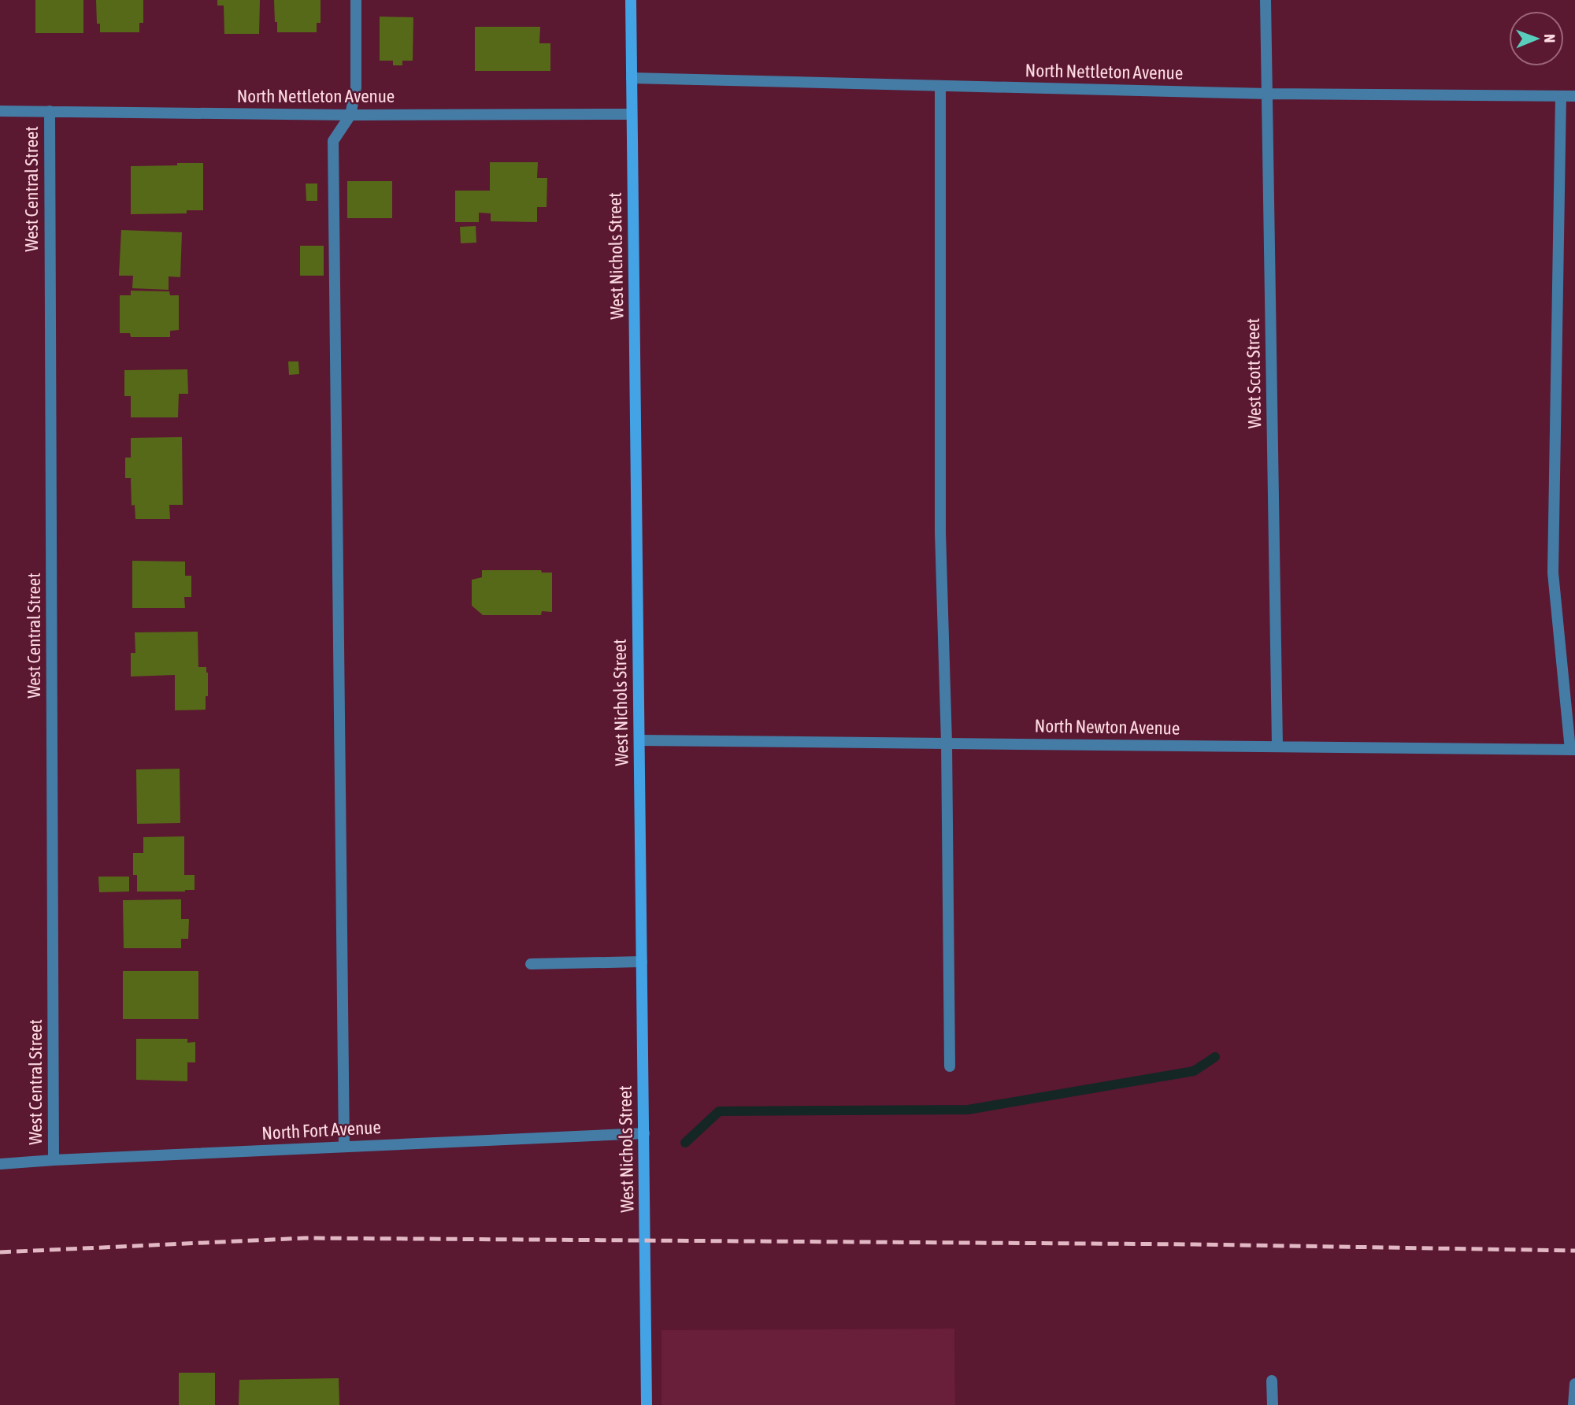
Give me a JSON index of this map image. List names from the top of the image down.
{
  "streets": {
    "street": [
      "North Nettleton Avenue",
      "West Central Street",
      "West Nichols Street",
      "West Scott Street",
      "North Newton Avenue",
      "North Fort Avenue"
    ]
  },
  "crossings": [
    ["North Nettleton Avenue", "West Central Street"],
    ["North Nettleton Avenue", "West Nichols Street"],
    ["North Nettleton Avenue", "West Scott Street"],
    ["West Central Street", "North Fort Avenue"],
    ["West Nichols Street", "North Newton Avenue"],
    ["West Nichols Street", "North Fort Avenue"],
    ["West Scott Street", "North Newton Avenue"]
  ],
  "north": "right"
}
